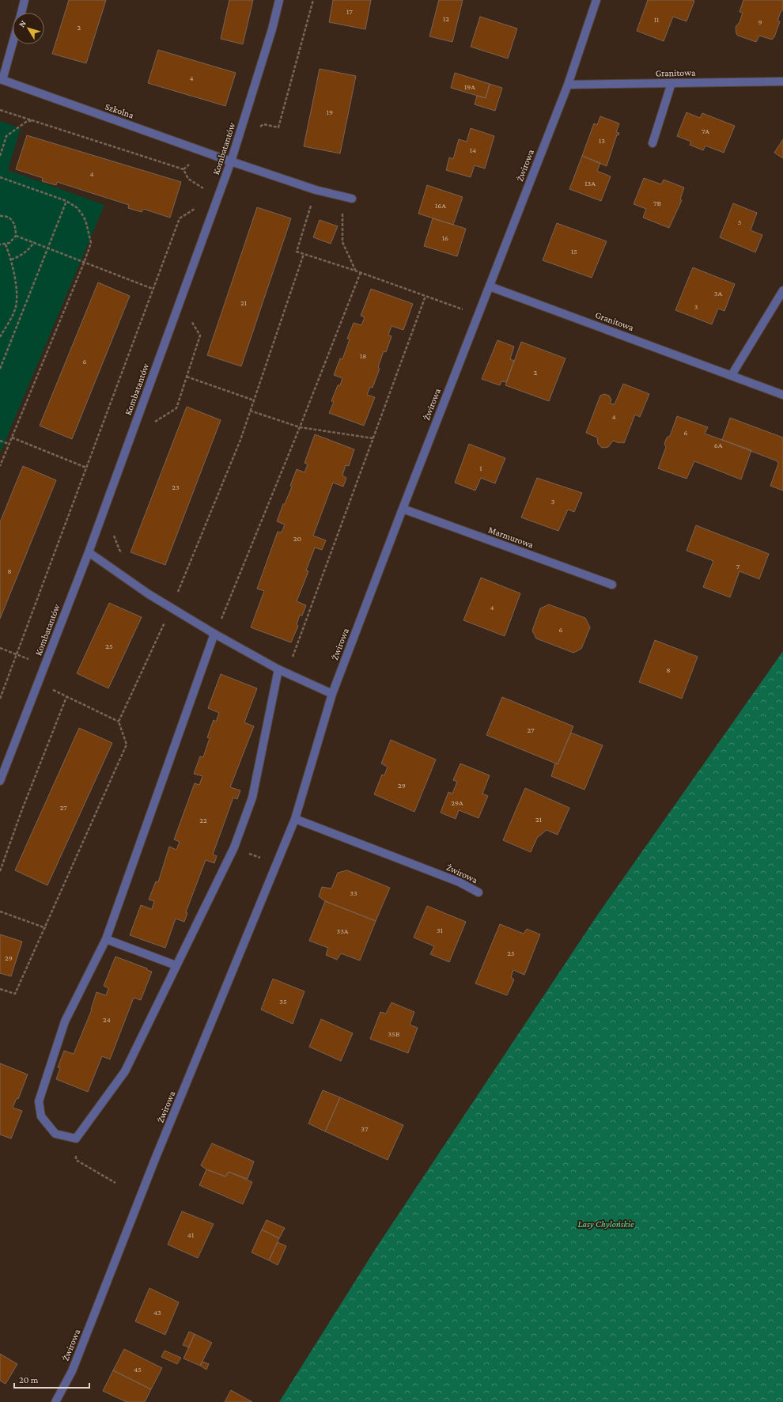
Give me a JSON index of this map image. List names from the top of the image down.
{
  "streets": {
    "street": [
      "Granitowa",
      "Szkolna",
      "Kombatantów",
      "Żwirowa",
      "Marmurowa"
    ]
  },
  "crossings": [
    ["Granitowa", "Żwirowa"],
    ["Szkolna", "Kombatantów"],
    ["Żwirowa", "Marmurowa"]
  ],
  "parks": ["Lasy Chylońskie"],
  "house_numbers": [
    "17",
    "12",
    "11",
    "9",
    "2",
    "4",
    "19A",
    "19",
    "7A",
    "13",
    "14",
    "4",
    "13A",
    "7B",
    "16A",
    "5",
    "16",
    "15",
    "3A",
    "21",
    "3",
    "18",
    "6",
    "2",
    "4",
    "6",
    "6A",
    "1",
    "23",
    "3",
    "20",
    "7",
    "8",
    "4",
    "6",
    "25",
    "8",
    "27",
    "29",
    "29A",
    "27",
    "21",
    "22",
    "33",
    "31",
    "33A",
    "25",
    "29",
    "35",
    "24",
    "35B",
    "37",
    "41",
    "43",
    "45"
  ],
  "scale_bar": "20 m",
  "north": "top left"
}
